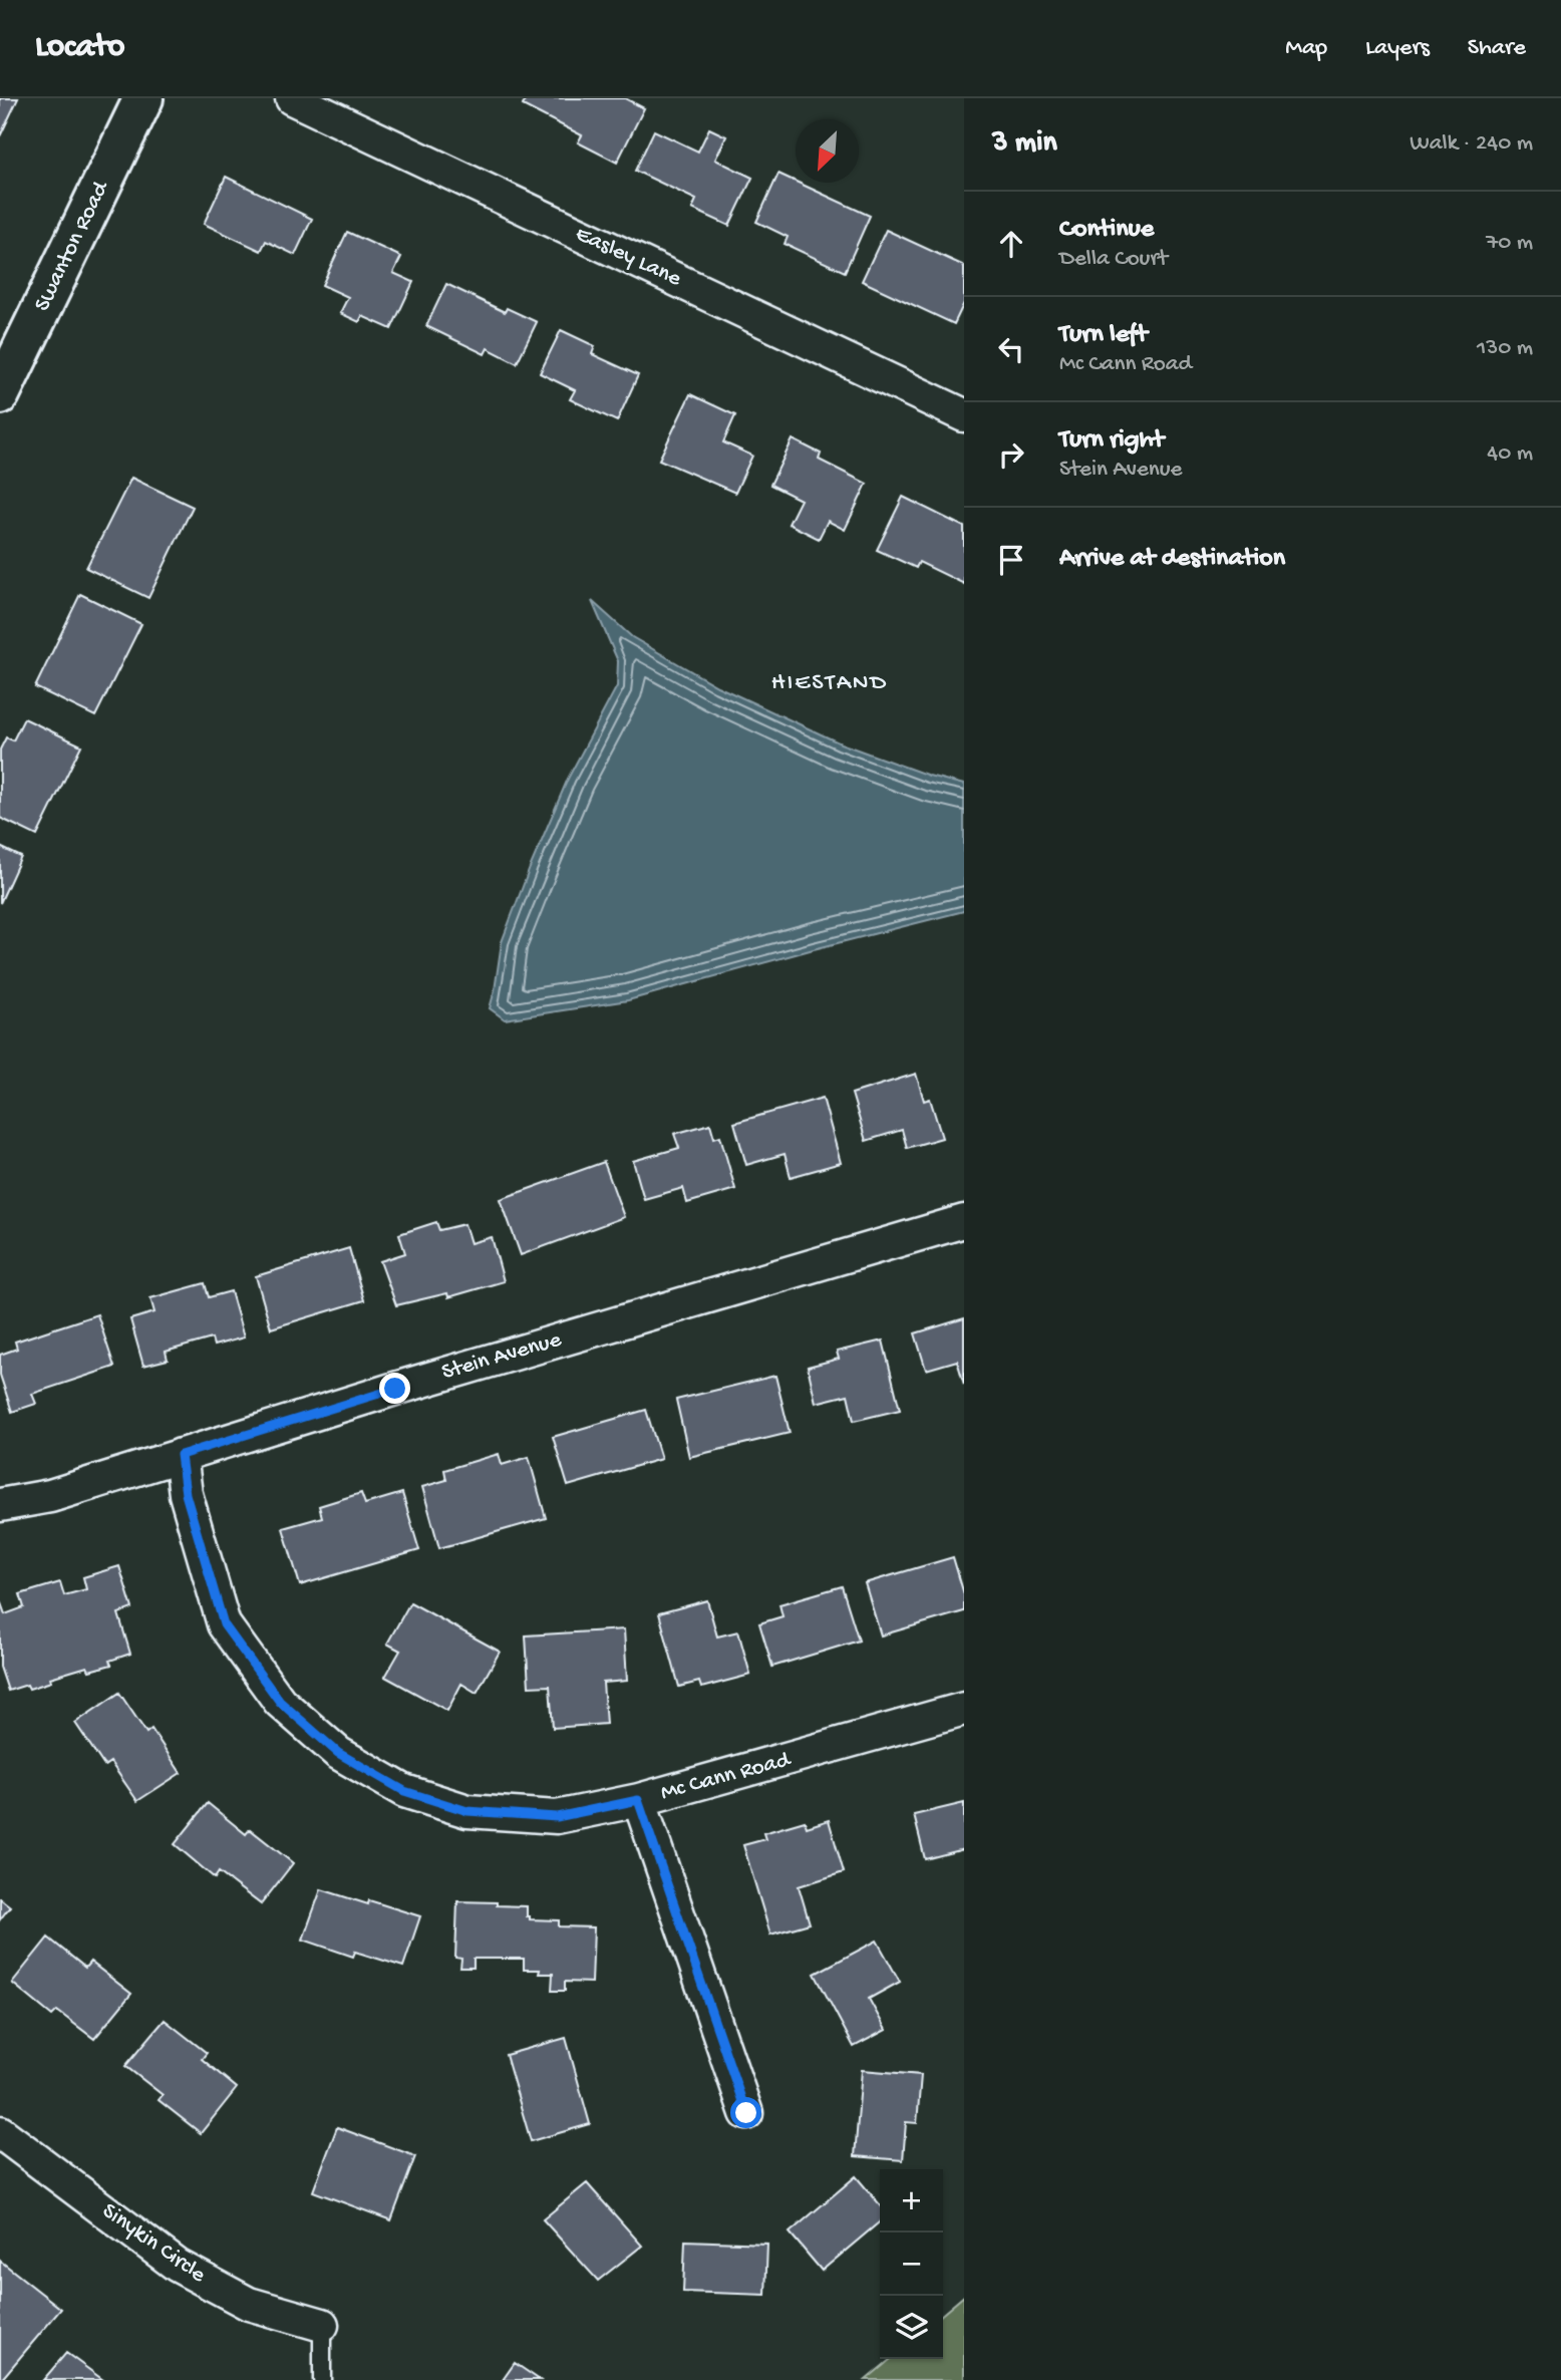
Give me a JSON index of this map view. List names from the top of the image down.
{
  "streets": {
    "street": [
      "Swanton Road",
      "Easley Lane",
      "Stein Avenue",
      "Mc Cann Road",
      "Sinykin Circle"
    ]
  },
  "crossings": [
    ["Stein Avenue", "Mc Cann Road"]
  ],
  "districts": ["HIESTAND"],
  "north": "bottom left",
  "page": {
    "header": "Locato",
    "nav": ["Map", "Layers", "Share"],
    "heading": ["3 min", "Walk · 240 m"],
    "list": [
      ["Continue", "Della Court", "70 m"],
      ["Turn left", "Mc Cann Road", "130 m"],
      ["Turn right", "Stein Avenue", "40 m"],
      "Arrive at destination"
    ],
    "map_buttons": ["+", "−"]
  }
}
